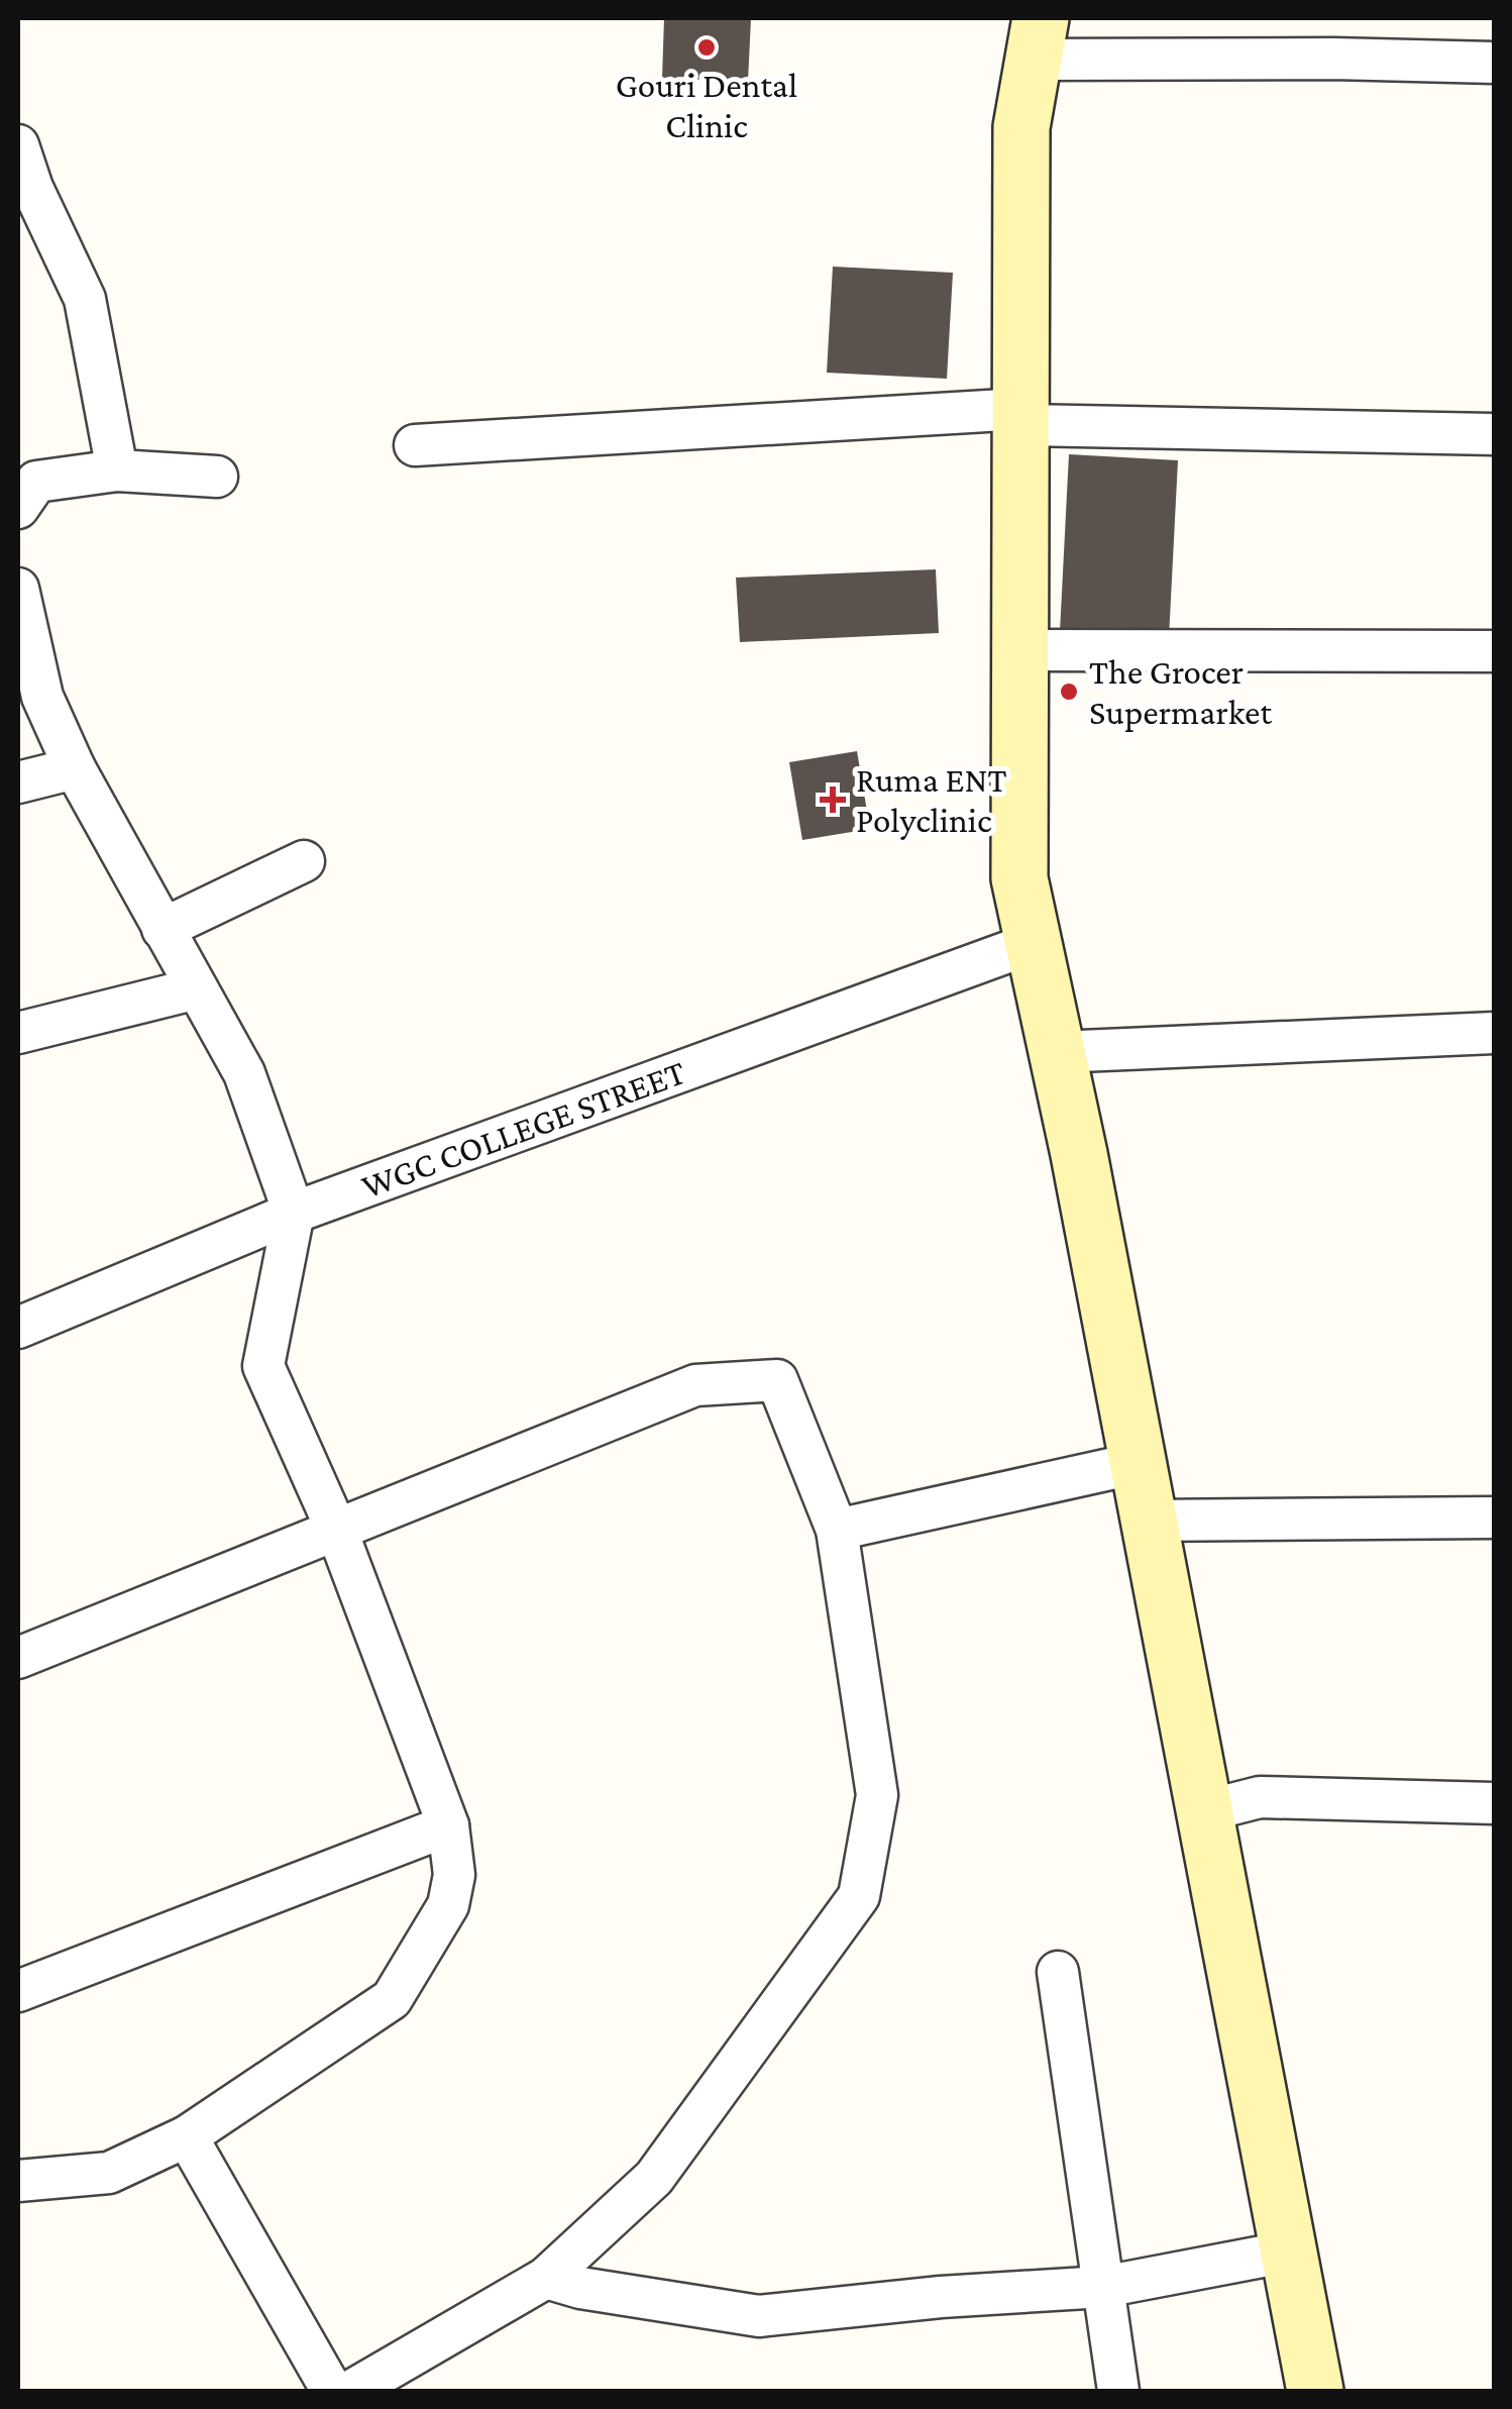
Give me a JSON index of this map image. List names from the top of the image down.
{
  "streets": {
    "street": ["WGC COLLEGE STREET"]
  },
  "places": {
    "other": ["Gouri Dental Clinic", "The Grocer Supermarket"],
    "health": ["Ruma ENT Polyclinic"]
  }
}
